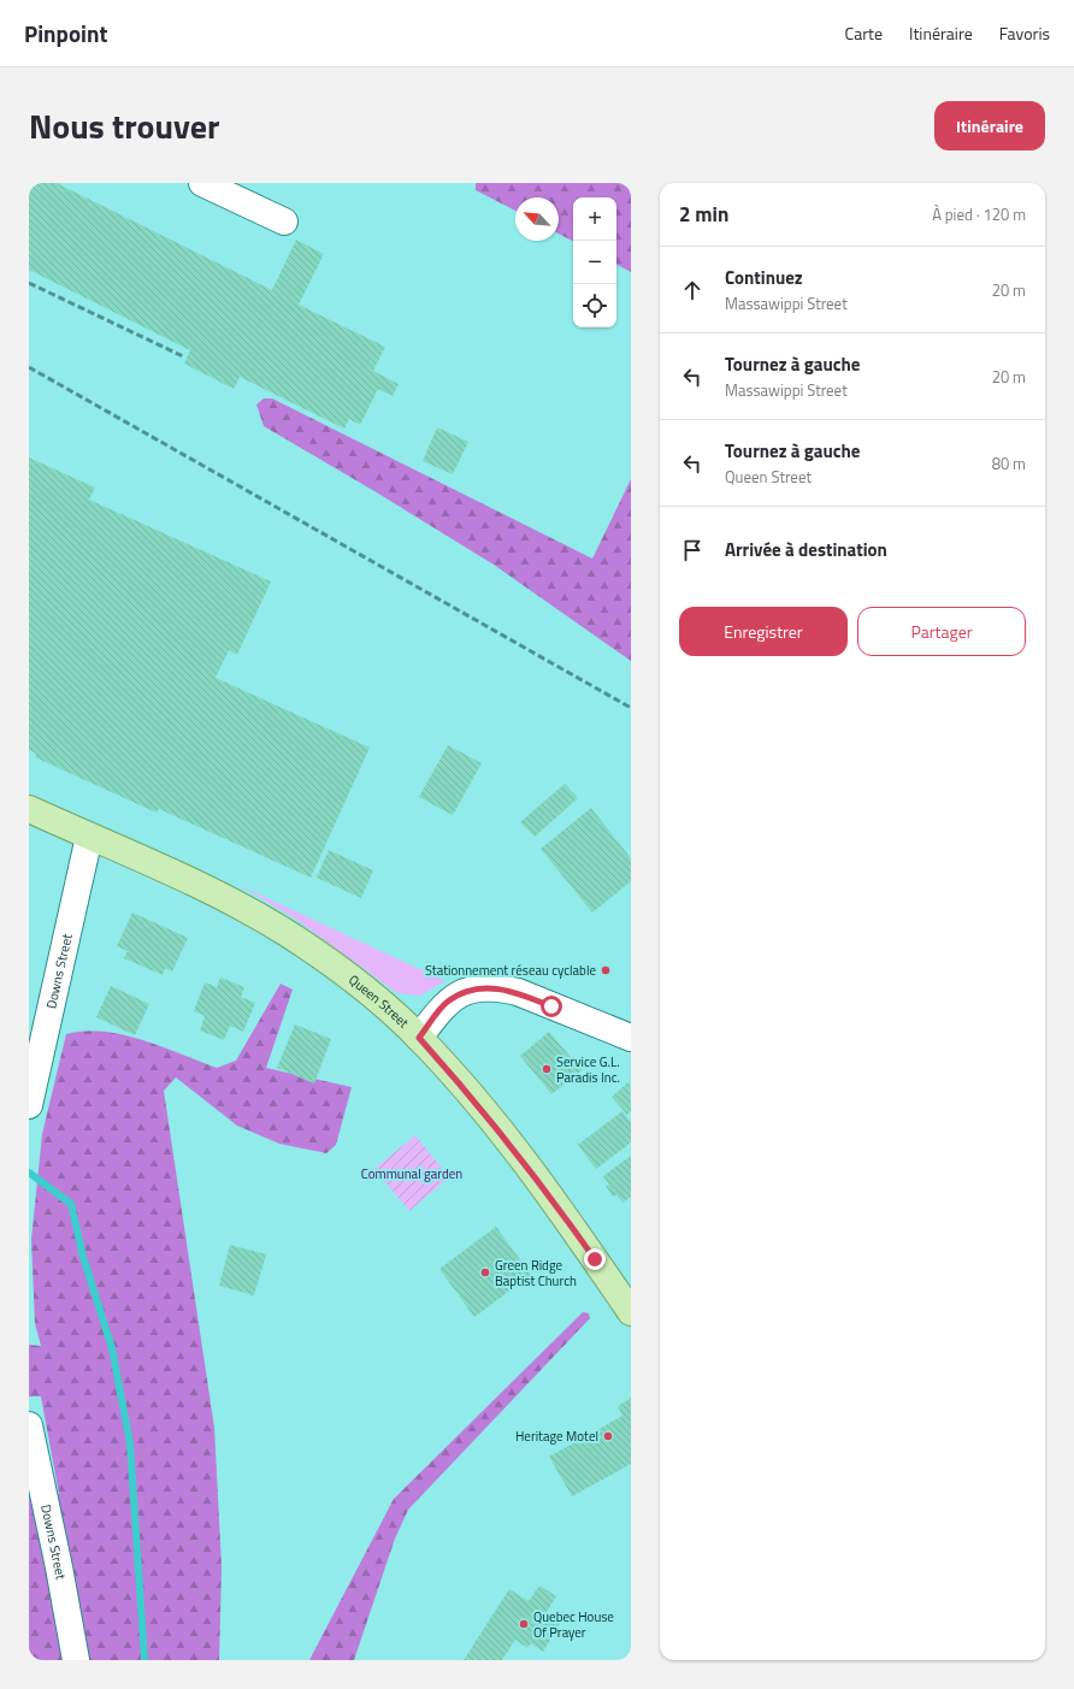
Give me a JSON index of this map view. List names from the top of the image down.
{
  "streets": {
    "main road": ["Queen Street"],
    "street": ["Downs Street"]
  },
  "crossings": [
    ["Downs Street", "Queen Street"]
  ],
  "parks": ["Communal garden"],
  "places": [
    "Stationnement réseau cyclable",
    "Service G.L. Paradis Inc.",
    "Green Ridge Baptist Church",
    "Heritage Motel",
    "Quebec House Of Prayer"
  ],
  "north": "top left",
  "page": {
    "header": "Pinpoint",
    "nav": ["Carte", "Itinéraire", "Favoris"],
    "title": "Nous trouver",
    "buttons": [
      "Itinéraire",
      ["Enregistrer", "Partager"]
    ],
    "heading": ["2 min", "À pied · 120 m"],
    "map_buttons": ["+", "−"],
    "list": [
      ["Continuez", "Massawippi Street", "20 m"],
      ["Tournez à gauche", "Massawippi Street", "20 m"],
      ["Tournez à gauche", "Queen Street", "80 m"],
      "Arrivée à destination"
    ]
  }
}
